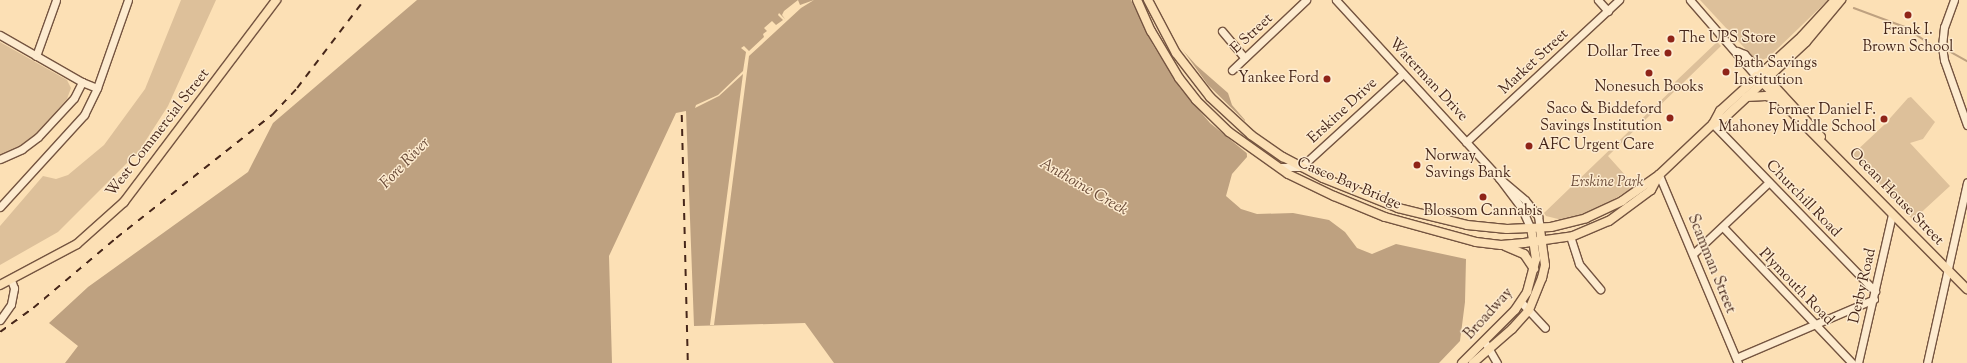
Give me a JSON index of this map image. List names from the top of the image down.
{
  "streets": {
    "main road": [
      "Waterman Drive",
      "West Commercial Street",
      "Casco Bay Bridge",
      "Ocean House Street",
      "Broadway"
    ],
    "street": [
      "E Street",
      "Market Street",
      "Erskine Drive",
      "Churchill Road",
      "Scamman Street",
      "Derby Road",
      "Plymouth Road"
    ]
  },
  "crossings": [
    ["Market Street", "Waterman Drive"],
    ["Waterman Drive", "Erskine Drive"],
    ["Waterman Drive", "Casco Bay Bridge"],
    ["Waterman Drive", "Broadway"],
    ["Erskine Drive", "Casco Bay Bridge"],
    ["Casco Bay Bridge", "Broadway"],
    ["Ocean House Street", "Derby Road"],
    ["Churchill Road", "Derby Road"]
  ],
  "water": ["Fore River", "Anthoine Creek"],
  "parks": ["Erskine Park"],
  "places": [
    "Frank I. Brown School",
    "The UPS Store",
    "Dollar Tree",
    "Bath Savings Institution",
    "Nonesuch Books",
    "Yankee Ford",
    "Saco & Biddeford Savings Institution",
    "Former Daniel F. Mahoney Middle School",
    "AFC Urgent Care",
    "Norway Savings Bank",
    "Blossom Cannabis"
  ]
}
